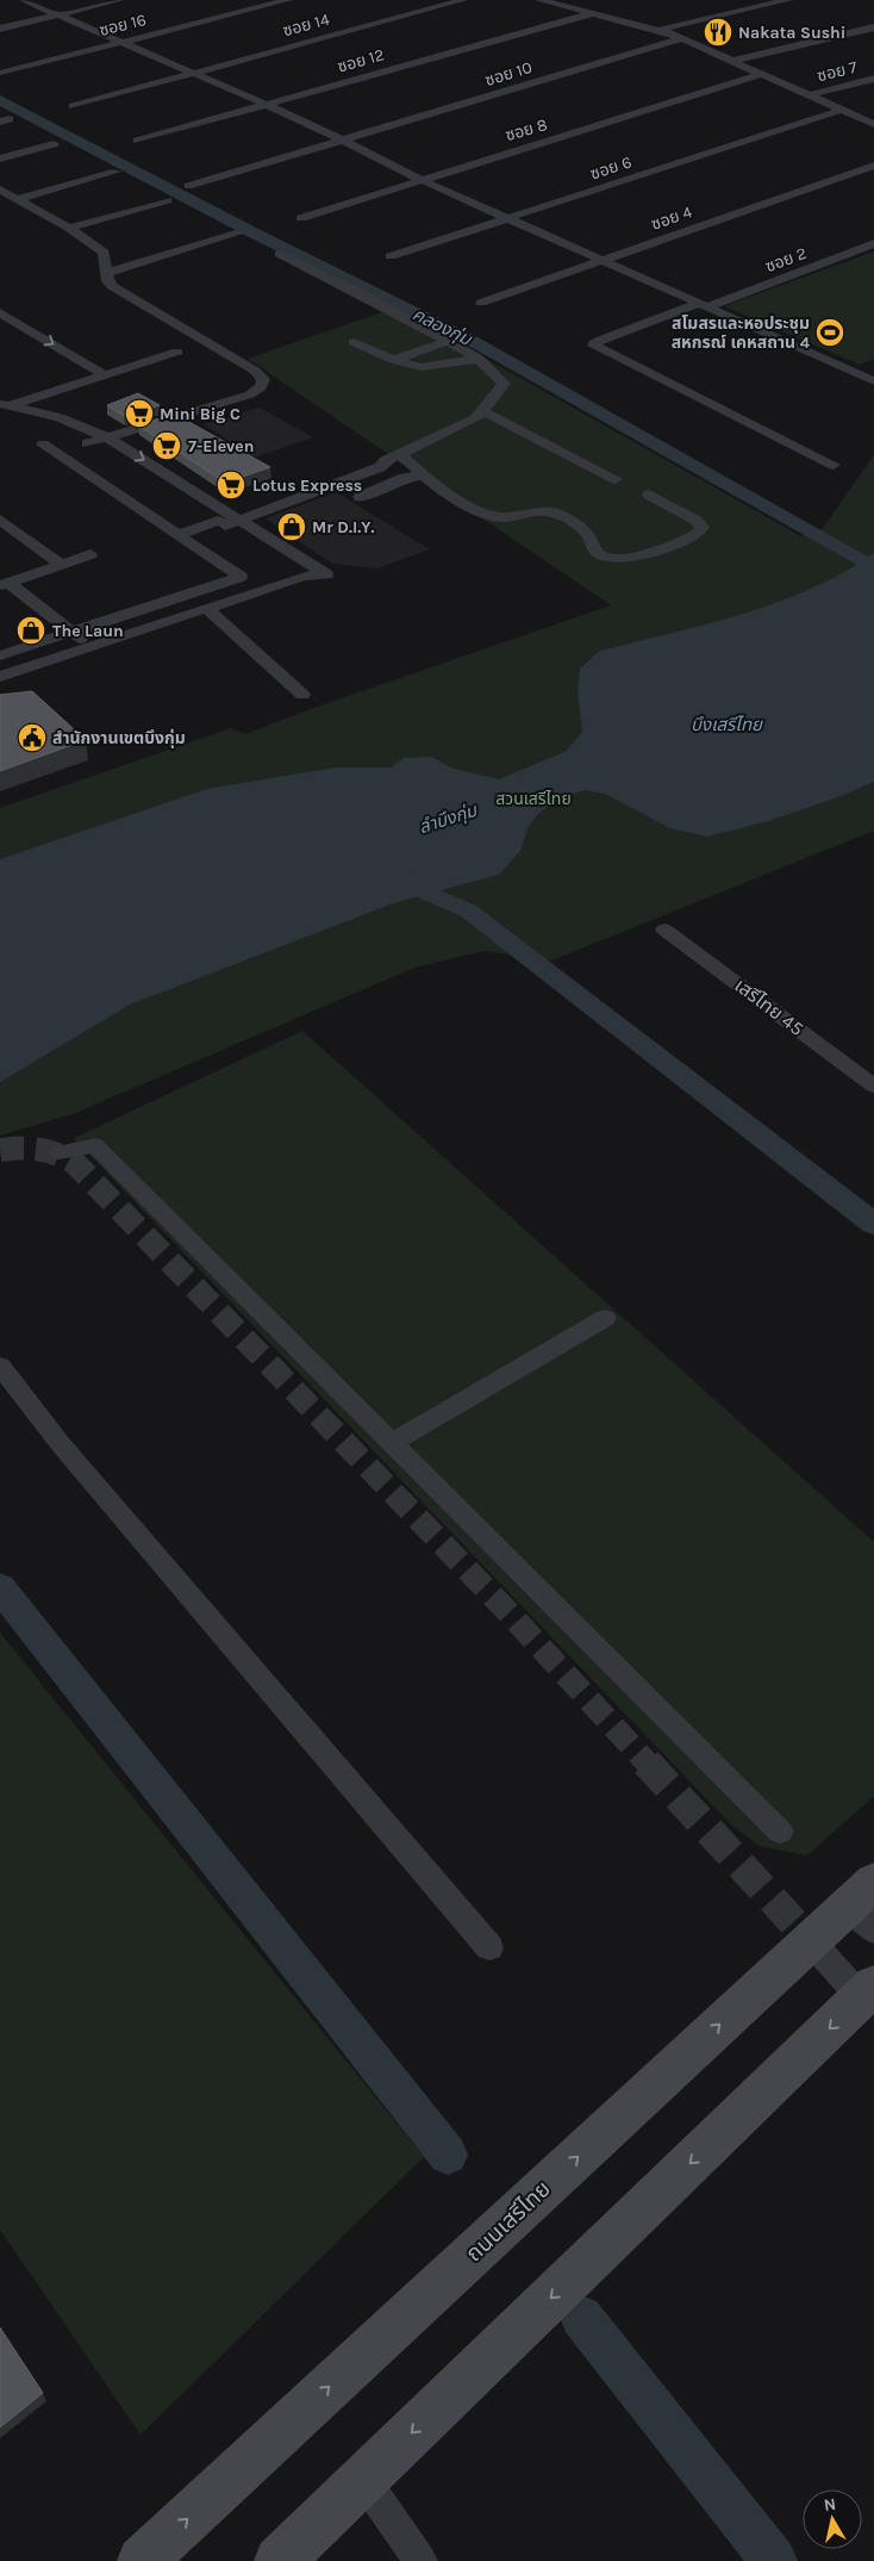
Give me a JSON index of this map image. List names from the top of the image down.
{
  "streets": {
    "main road": ["ถนนเสรีไทย"],
    "street": [
      "ซอย 16",
      "ซอย 14",
      "ซอย 12",
      "ซอย 7",
      "ซอย 10",
      "ซอย 8",
      "ซอย 6",
      "ซอย 4",
      "ซอย 2",
      "เสรีไทย 45"
    ]
  },
  "water": ["คลองกุ่ม", "บึงเสรีไทย", "ลำบึงกุ่ม"],
  "parks": ["สวนเสรีไทย"],
  "places": {
    "restaurant": ["Nakata Sushi"],
    "sports": ["สโมสรและหอประชุม สหกรณ์ เคหสถาน 4"],
    "supermarket": ["Mini Big C", "7-Eleven", "Lotus Express"],
    "shop": ["Mr D.I.Y.", "The Laun"],
    "public building": ["สำนักงานเขตบึงกุ่ม"]
  },
  "north": "top"
}
